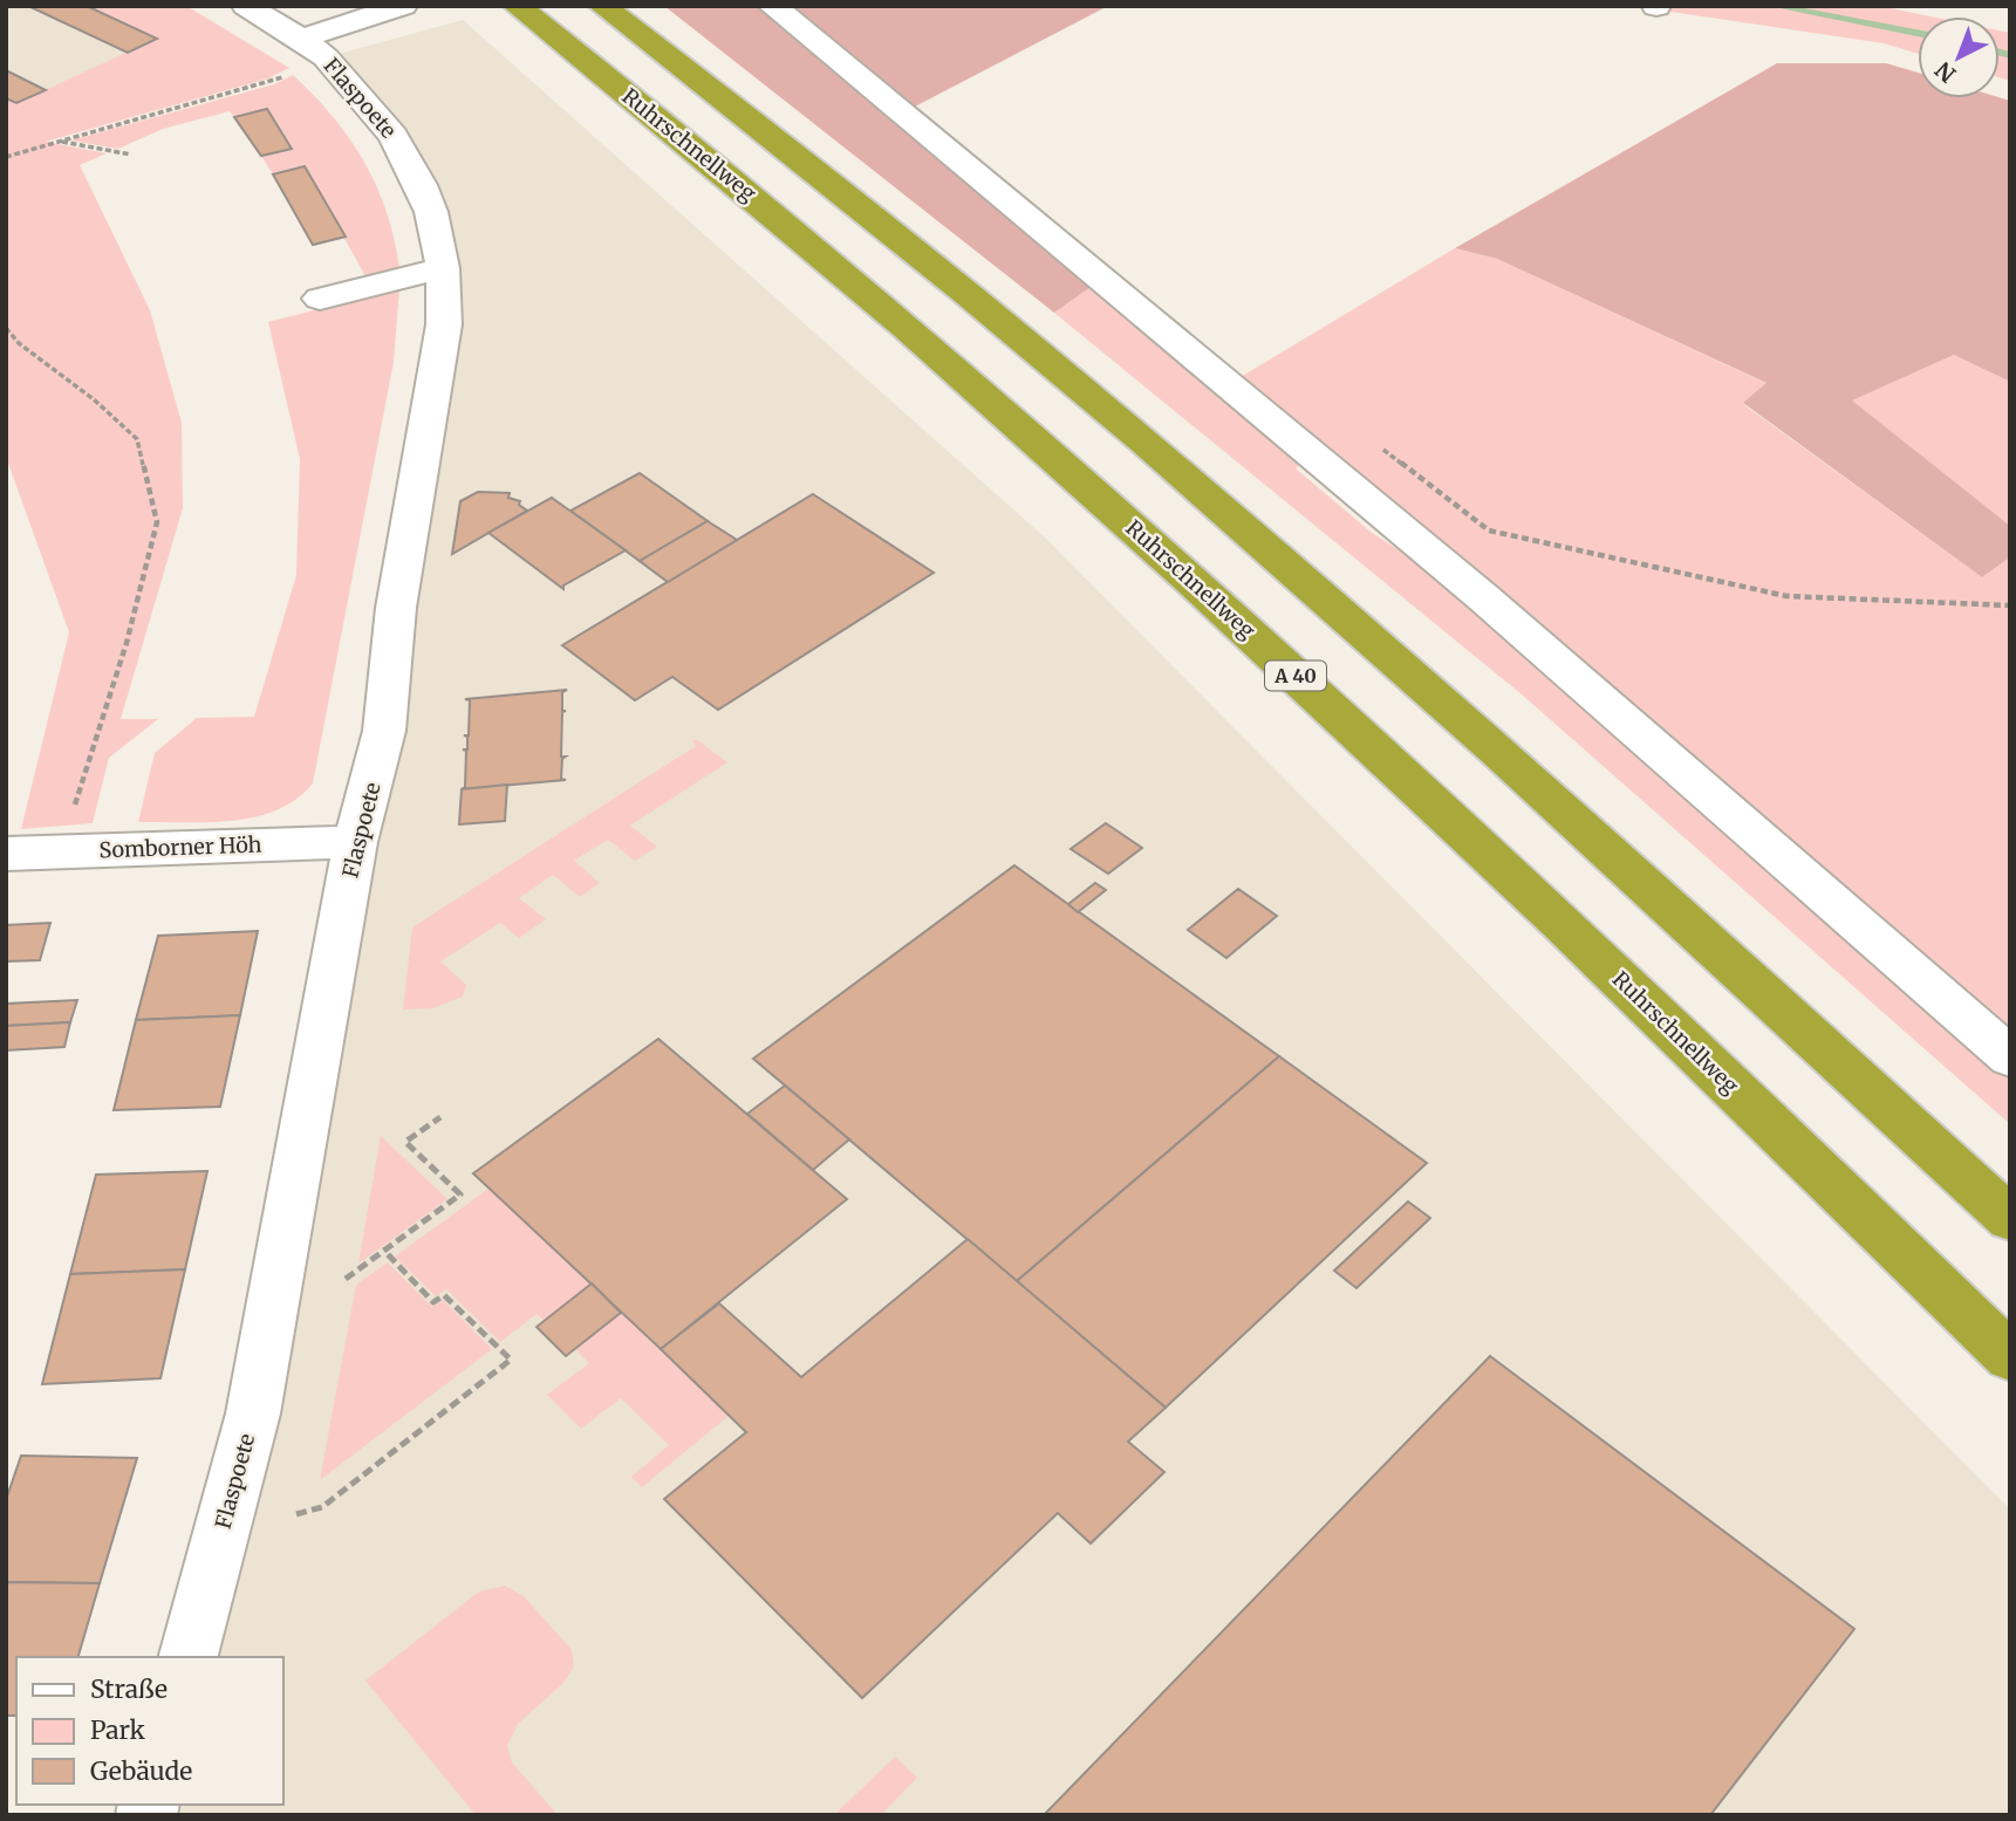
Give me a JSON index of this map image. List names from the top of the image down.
{
  "streets": {
    "highway": ["Ruhrschnellweg", "A 40"],
    "street": ["Flaspoete", "Somborner Höh"]
  },
  "crossings": [
    ["Flaspoete", "Somborner Höh"]
  ],
  "legend": ["Straße", "Park", "Gebäude"],
  "north": "bottom left"
}
